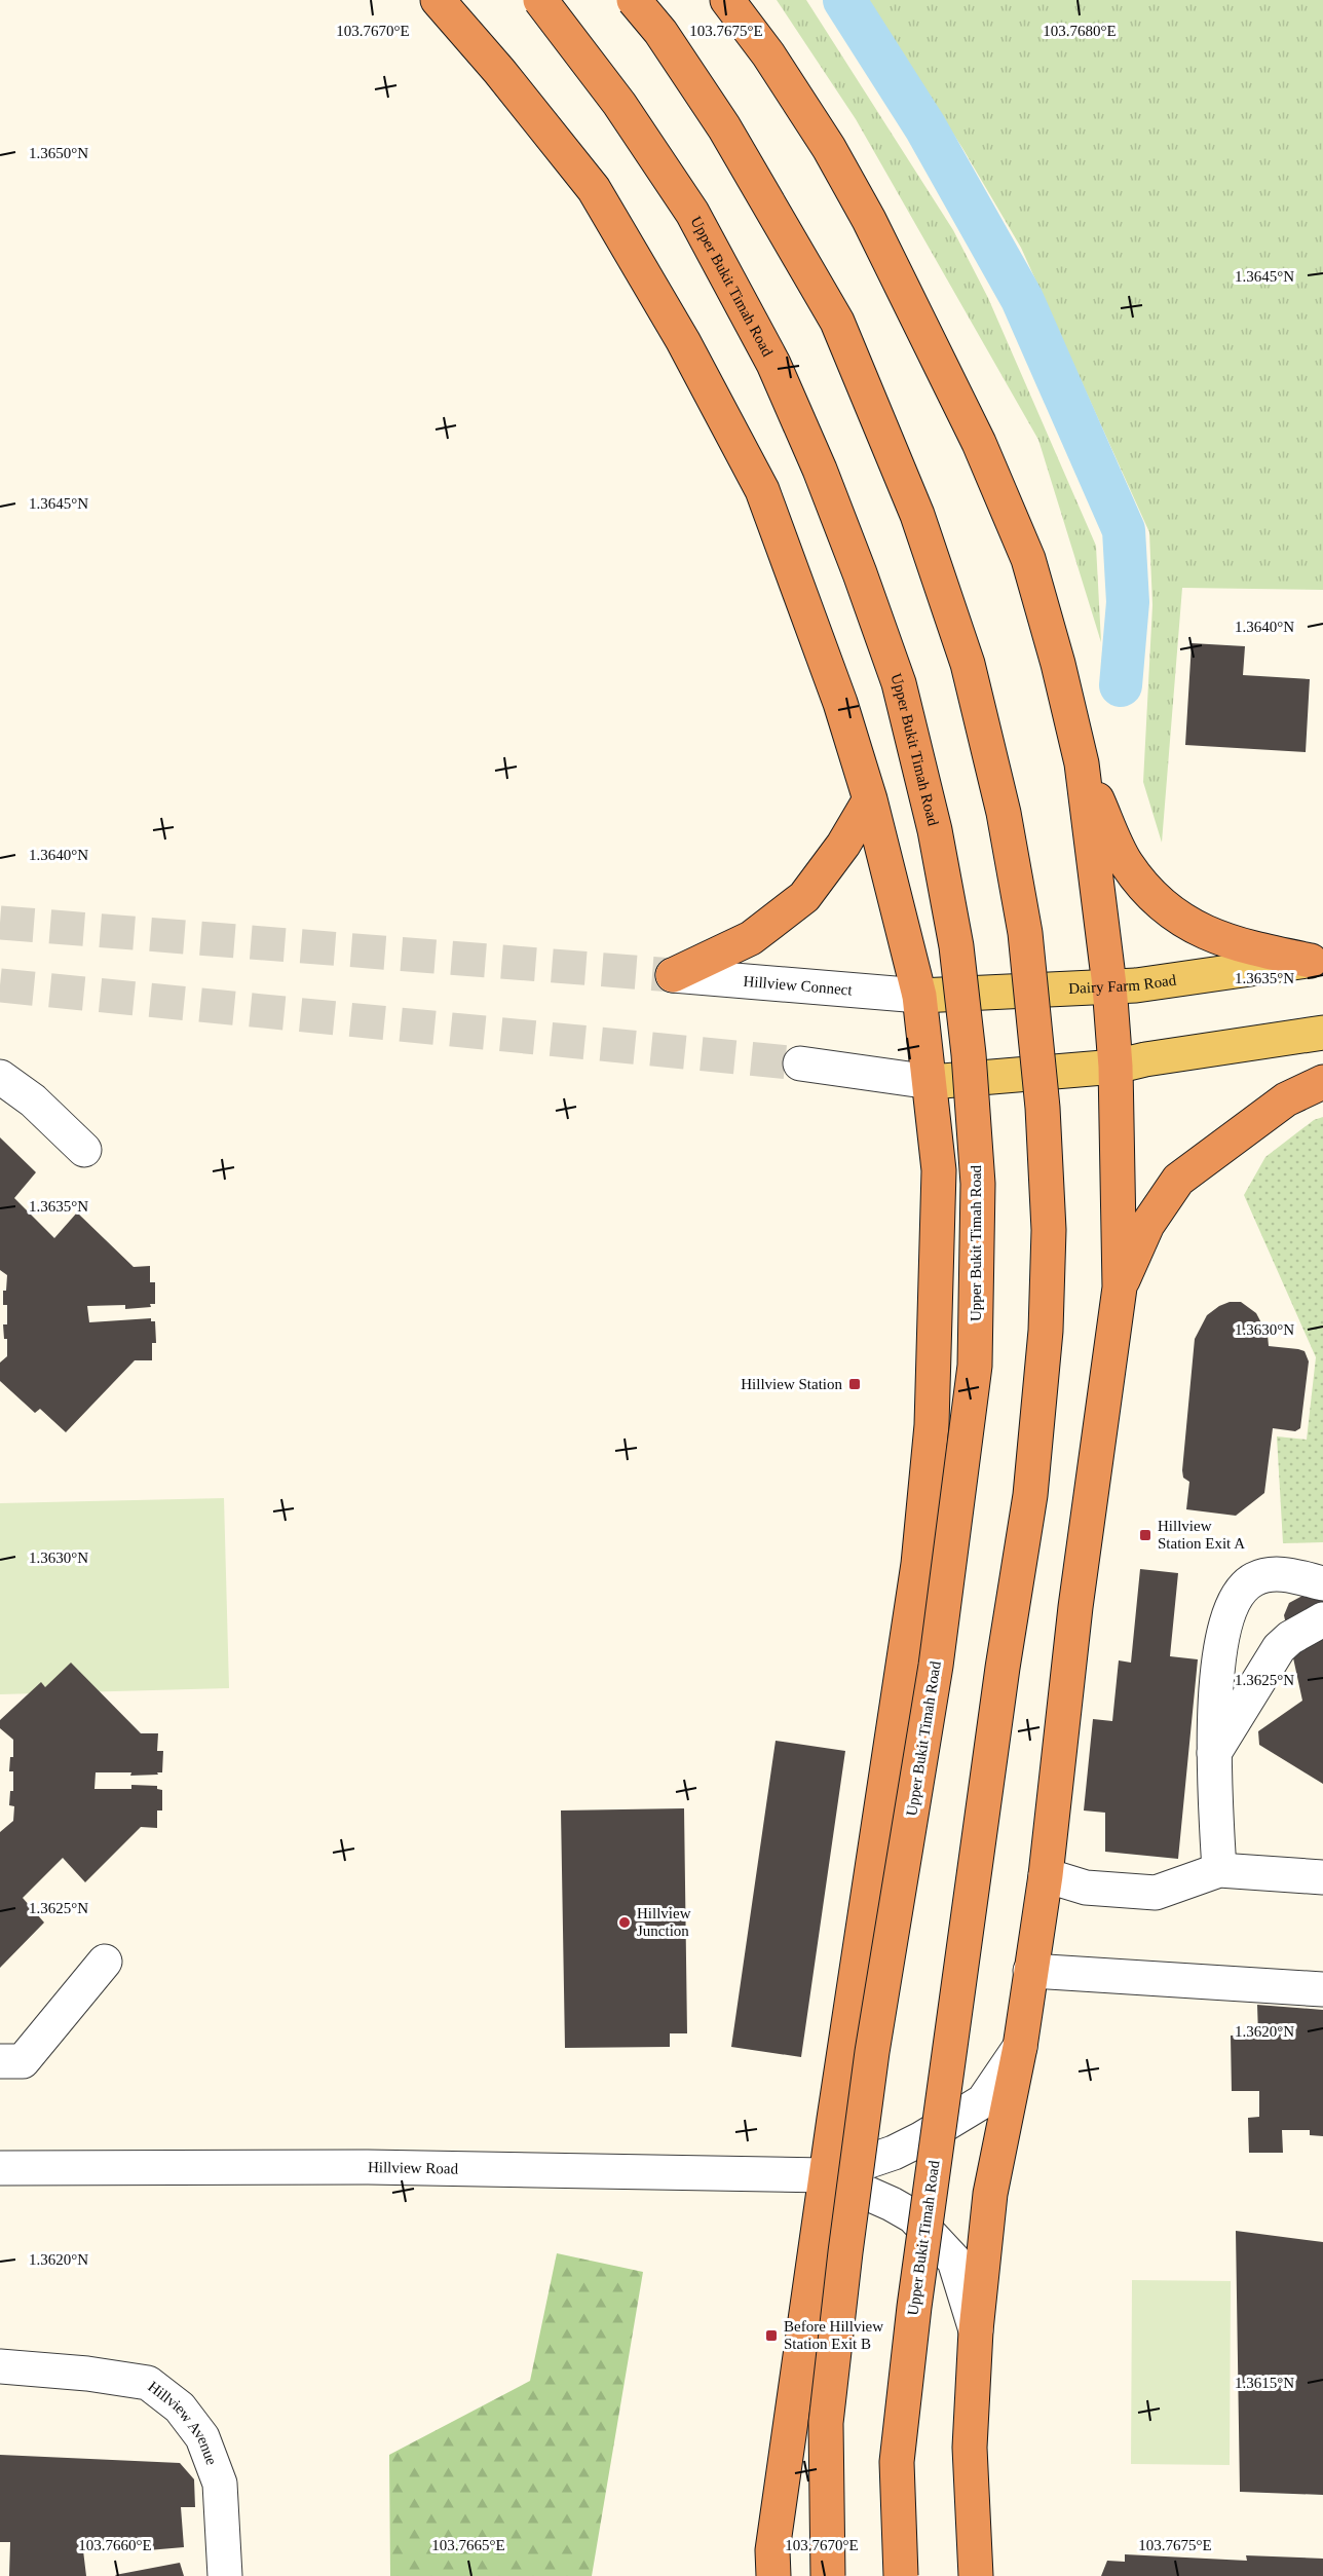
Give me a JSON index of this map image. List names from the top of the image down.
{
  "streets": {
    "highway": ["Upper Bukit Timah Road"],
    "main road": ["Dairy Farm Road"],
    "street": ["Hillview Connect", "Hillview Road", "Hillview Avenue"]
  },
  "crossings": [
    ["Dairy Farm Road", "Hillview Connect"]
  ],
  "places": {
    "transit": ["Hillview Station", "Hillview Station Exit A", "Before Hillview Station Exit B"],
    "other": ["Hillview Junction"]
  },
  "coordinates": [
    "103.7680°E",
    "103.7670°E",
    "103.7675°E",
    "1.3650°N",
    "1.3645°N",
    "1.3640°N",
    "1.3635°N",
    "1.3630°N",
    "1.3625°N",
    "1.3620°N",
    "1.3615°N",
    "103.7660°E",
    "103.7665°E"
  ]
}
